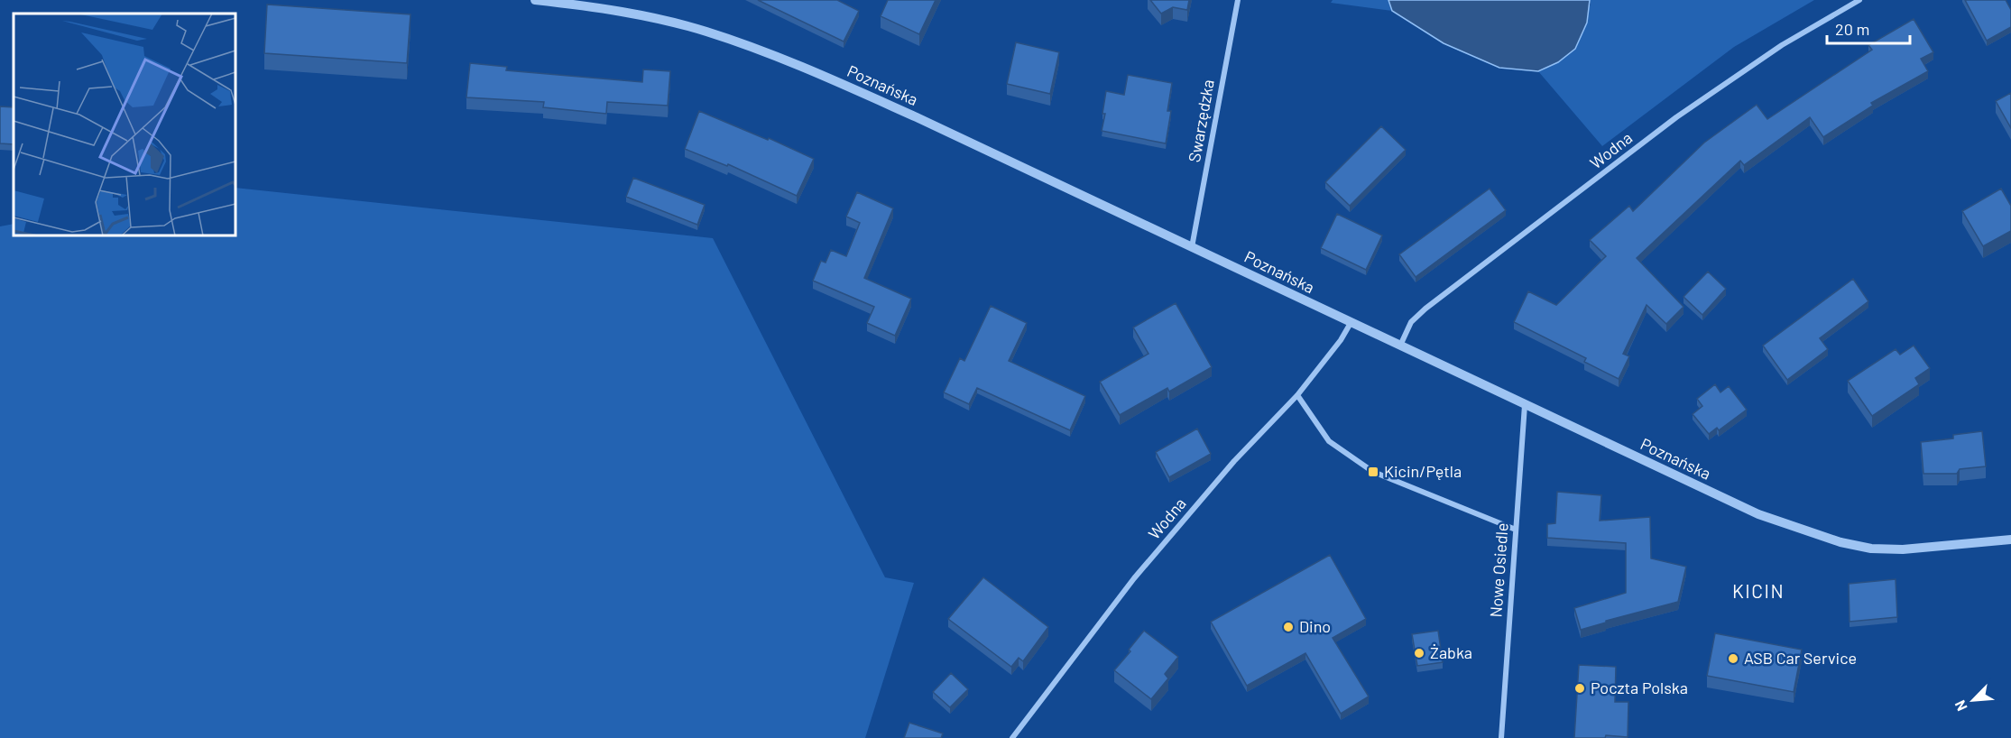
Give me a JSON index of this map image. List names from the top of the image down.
{
  "streets": {
    "street": [
      "Poznańska",
      "Swarzędzka",
      "Wodna",
      "Nowe Osiedle"
    ]
  },
  "crossings": [
    ["Poznańska", "Swarzędzka"],
    ["Poznańska", "Wodna"],
    ["Poznańska", "Nowe Osiedle"]
  ],
  "districts": ["KICIN"],
  "places": {
    "transit": ["Kicin/Pętla"],
    "other": [
      "Dino",
      "Żabka",
      "ASB Car Service",
      "Poczta Polska"
    ]
  },
  "scale_bar": "20 m",
  "north": "bottom left"
}
